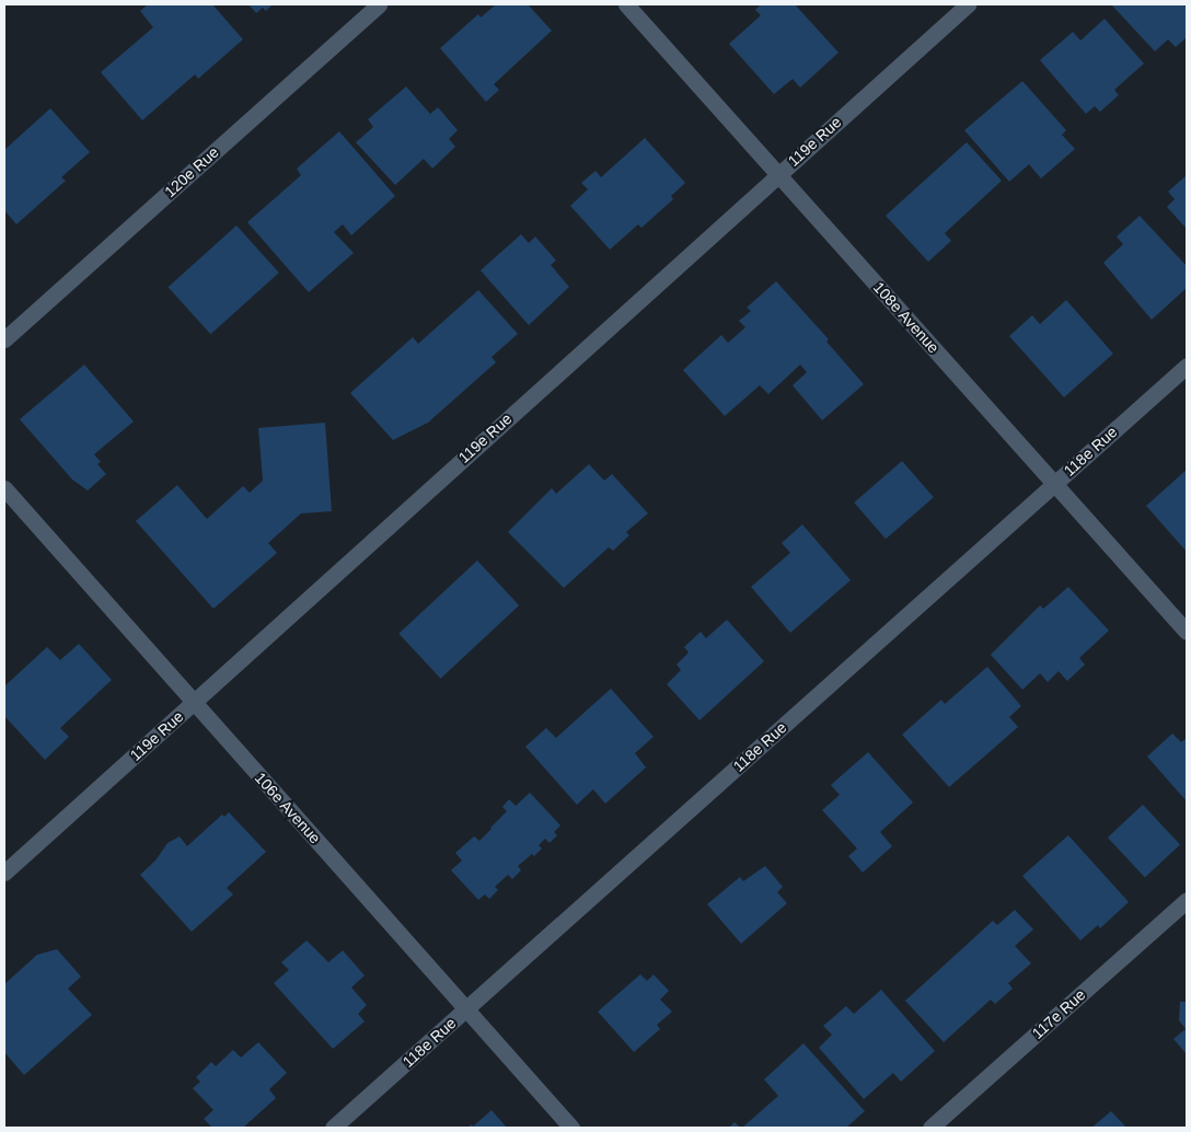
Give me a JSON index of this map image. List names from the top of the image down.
{
  "streets": {
    "street": [
      "119e Rue",
      "120e Rue",
      "108e Avenue",
      "118e Rue",
      "106e Avenue",
      "117e Rue"
    ]
  },
  "crossings": [
    ["119e Rue", "108e Avenue"],
    ["119e Rue", "106e Avenue"],
    ["108e Avenue", "118e Rue"],
    ["118e Rue", "106e Avenue"]
  ]
}
